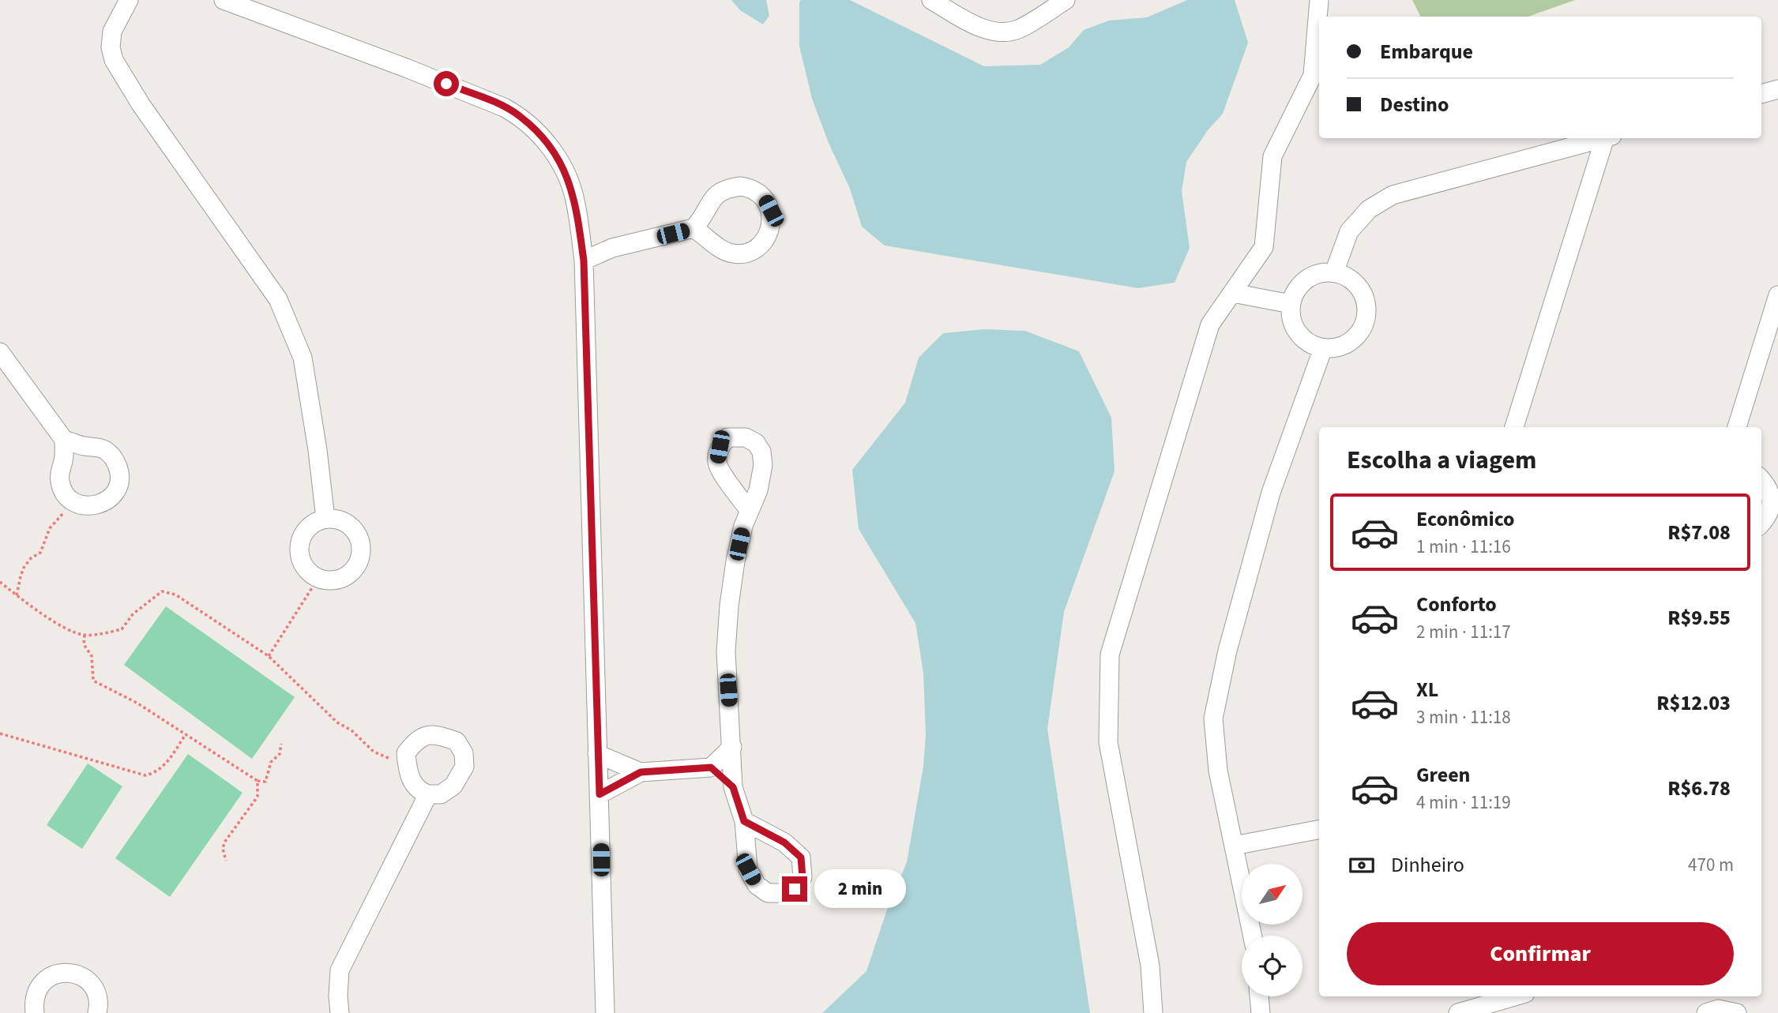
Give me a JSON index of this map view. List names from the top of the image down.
{
  "north": "top right",
  "page": {
    "banner": ["Embarque", "Destino"],
    "heading": "Escolha a viagem",
    "list": [
      {
        "name": "Econômico",
        "note": "1 min · 11:16",
        "value": "R$7.08"
      },
      {
        "name": "Conforto",
        "note": "2 min · 11:17",
        "value": "R$9.55"
      },
      {
        "name": "XL",
        "note": "3 min · 11:18",
        "value": "R$12.03"
      },
      {
        "name": "Green",
        "note": "4 min · 11:19",
        "value": "R$6.78"
      }
    ],
    "pay": ["Dinheiro", "470 m"],
    "bubble": "2 min",
    "buttons": "Confirmar"
  }
}
